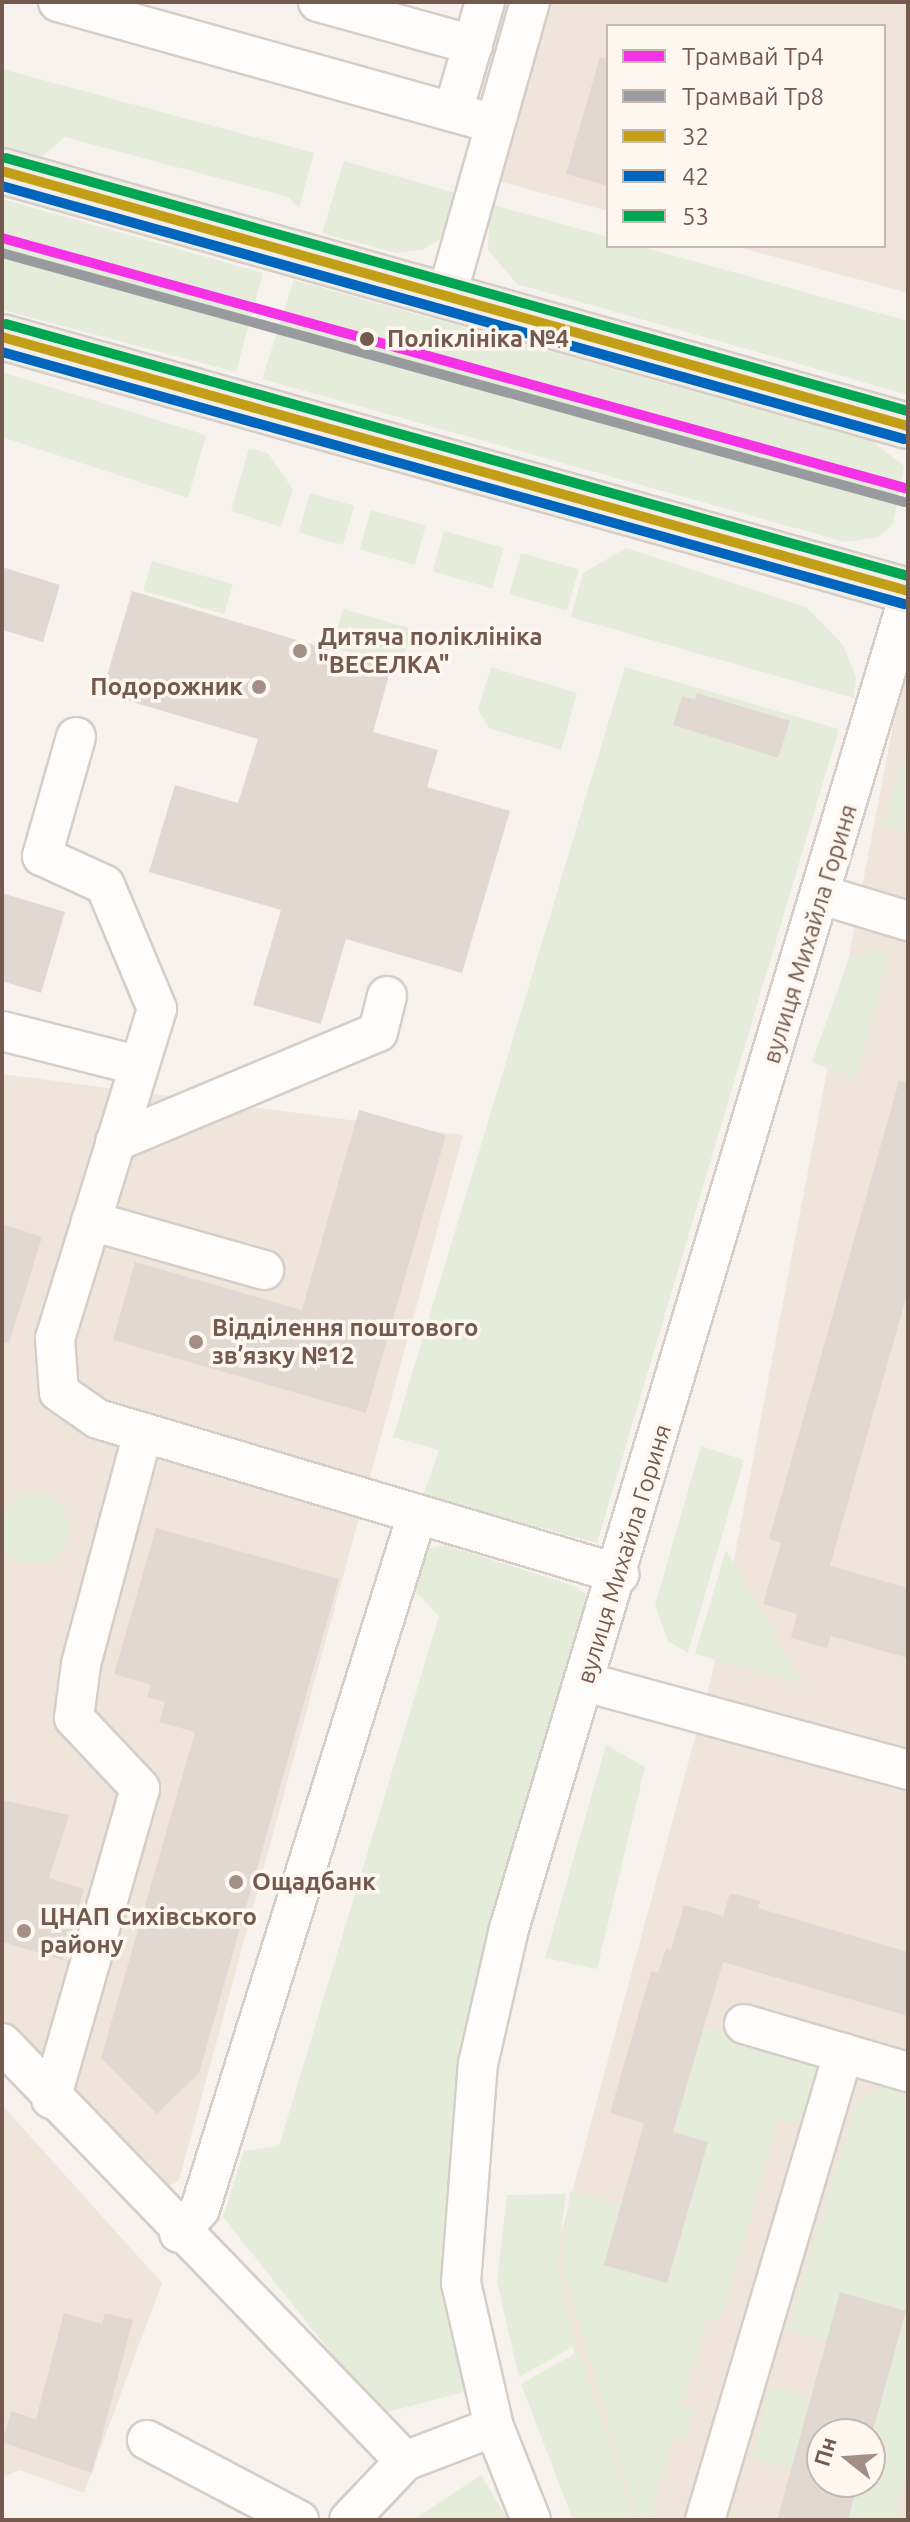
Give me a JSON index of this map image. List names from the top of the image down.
{
  "streets": {
    "street": ["вулиця Михайла Гориня"]
  },
  "places": [
    "Поліклініка №4",
    "Дитяча поліклініка \"ВЕСЕЛКА\"",
    "Подорожник",
    "Відділення поштового зв’язку №12",
    "Ощадбанк",
    "ЦНАП Сихівського району"
  ],
  "lines": [
    "transit line 53",
    "transit line 32",
    "transit line 42",
    "tram line Тр4",
    "tram line Тр8"
  ],
  "legend": [
    "Трамвай Тр4",
    "Трамвай Тр8",
    "32",
    "42",
    "53"
  ],
  "north": "left"
}
